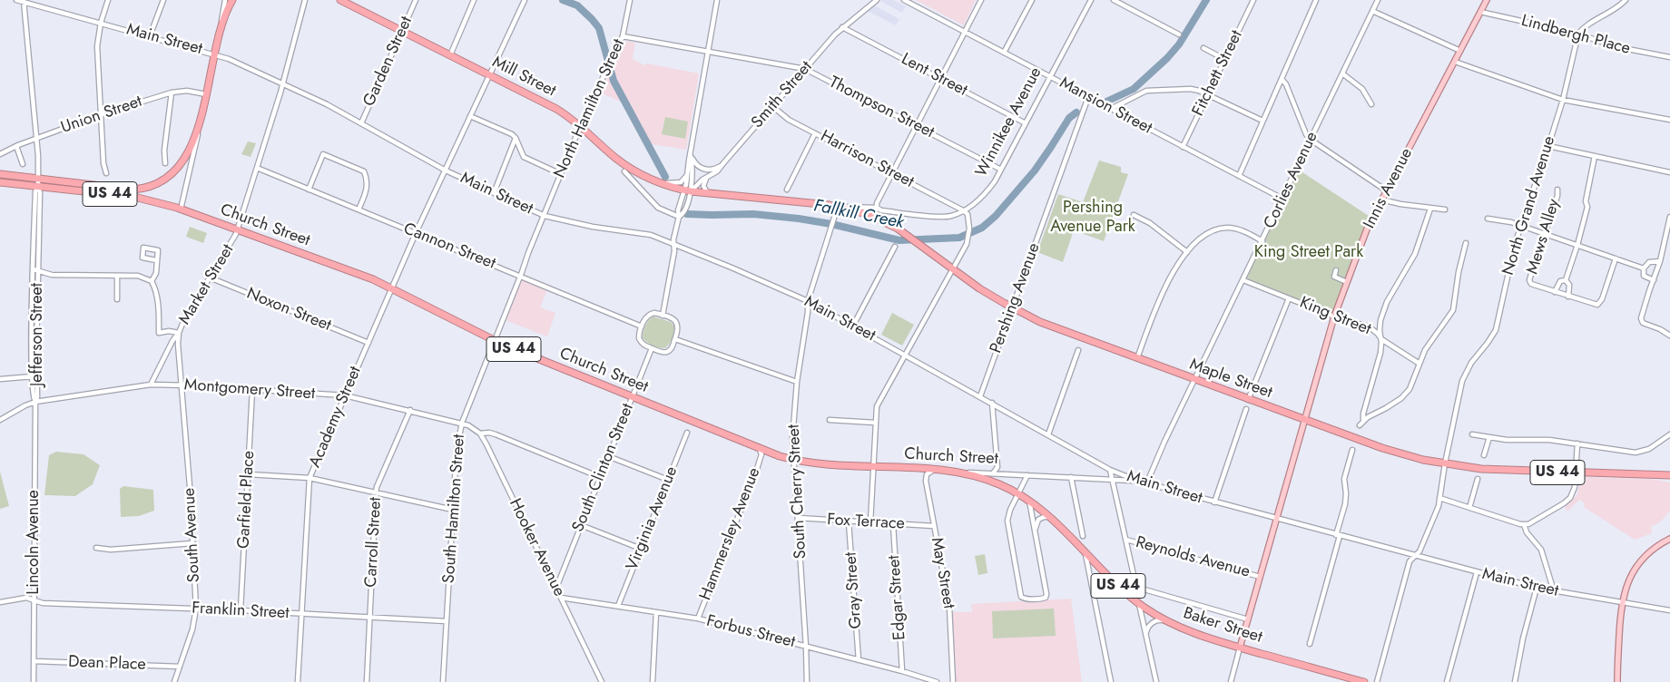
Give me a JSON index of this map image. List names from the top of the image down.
{
  "streets": {
    "highway": [
      "Mill Street",
      "Winnikee Avenue",
      "US 44",
      "Church Street",
      "Maple Street",
      "Baker Street"
    ],
    "main road": ["Innis Avenue"],
    "street": [
      "Lindbergh Place",
      "Main Street",
      "Garden Street",
      "Fitchett Street",
      "Lent Street",
      "Smith Street",
      "Mansion Street",
      "Thompson Street",
      "North Hamilton Street",
      "Union Street",
      "Harrison Street",
      "Corlies Avenue",
      "North Grand Avenue",
      "Mews Alley",
      "Cannon Street",
      "Market Street",
      "Pershing Avenue",
      "Noxon Street",
      "King Street",
      "Jefferson Street",
      "Montgomery Street",
      "Academy Street",
      "South Clinton Street",
      "South Cherry Street",
      "Garfield Place",
      "South Hamilton Street",
      "Virginia Avenue",
      "Fox Terrace",
      "Hammersley Avenue",
      "South Avenue",
      "Lincoln Avenue",
      "Carroll Street",
      "Hooker Avenue",
      "Reynolds Avenue",
      "May Street",
      "Gray Street",
      "Edgar Street",
      "Franklin Street",
      "Forbus Street",
      "Dean Place"
    ]
  },
  "crossings": [
    ["Lindbergh Place", "Innis Avenue"],
    ["Lindbergh Place", "North Grand Avenue"],
    ["Main Street", "Garden Street"],
    ["Main Street", "North Hamilton Street"],
    ["Main Street", "Corlies Avenue"],
    ["Main Street", "Innis Avenue"],
    ["Main Street", "US 44"],
    ["Main Street", "North Grand Avenue"],
    ["Main Street", "Church Street"],
    ["Main Street", "Market Street"],
    ["Main Street", "Pershing Avenue"],
    ["Main Street", "Jefferson Street"],
    ["Main Street", "Academy Street"],
    ["Main Street", "South Cherry Street"],
    ["Main Street", "South Hamilton Street"],
    ["Garden Street", "Mill Street"],
    ["Fitchett Street", "Mansion Street"],
    ["Lent Street", "Smith Street"],
    ["Lent Street", "Winnikee Avenue"],
    ["Mill Street", "Smith Street"],
    ["Mill Street", "North Hamilton Street"],
    ["Mill Street", "Winnikee Avenue"],
    ["Mill Street", "Academy Street"],
    ["Smith Street", "Thompson Street"],
    ["Smith Street", "Winnikee Avenue"],
    ["Smith Street", "Harrison Street"],
    ["Mansion Street", "Winnikee Avenue"],
    ["Mansion Street", "Corlies Avenue"],
    ["Mansion Street", "Pershing Avenue"],
    ["Thompson Street", "North Hamilton Street"],
    ["Thompson Street", "Winnikee Avenue"],
    ["North Hamilton Street", "South Hamilton Street"],
    ["Union Street", "US 44"],
    ["Union Street", "Jefferson Street"],
    ["Winnikee Avenue", "Harrison Street"],
    ["Winnikee Avenue", "US 44"],
    ["Winnikee Avenue", "South Cherry Street"],
    ["Corlies Avenue", "King Street"],
    ["Corlies Avenue", "Maple Street"],
    ["Innis Avenue", "King Street"],
    ["Innis Avenue", "Maple Street"],
    ["Innis Avenue", "Reynolds Avenue"],
    ["Innis Avenue", "Baker Street"],
    ["US 44", "North Grand Avenue"],
    ["US 44", "Pershing Avenue"],
    ["US 44", "Jefferson Street"],
    ["US 44", "Maple Street"],
    ["North Grand Avenue", "Maple Street"],
    ["Church Street", "Market Street"],
    ["Church Street", "Jefferson Street"],
    ["Church Street", "Academy Street"],
    ["Church Street", "South Clinton Street"],
    ["Church Street", "South Cherry Street"],
    ["Church Street", "South Hamilton Street"],
    ["Church Street", "Hammersley Avenue"],
    ["Church Street", "May Street"],
    ["Church Street", "Baker Street"],
    ["Cannon Street", "Market Street"],
    ["Cannon Street", "Academy Street"],
    ["Cannon Street", "South Clinton Street"],
    ["Cannon Street", "South Hamilton Street"],
    ["Market Street", "Noxon Street"],
    ["Market Street", "Montgomery Street"],
    ["Market Street", "South Avenue"],
    ["Pershing Avenue", "Maple Street"],
    ["Noxon Street", "Academy Street"],
    ["Jefferson Street", "Montgomery Street"],
    ["Jefferson Street", "Lincoln Avenue"],
    ["Montgomery Street", "Academy Street"],
    ["Montgomery Street", "Garfield Place"],
    ["Montgomery Street", "South Hamilton Street"],
    ["Montgomery Street", "South Avenue"],
    ["Montgomery Street", "Lincoln Avenue"],
    ["Montgomery Street", "Carroll Street"],
    ["Academy Street", "Franklin Street"],
    ["South Clinton Street", "Hooker Avenue"],
    ["South Cherry Street", "Fox Terrace"],
    ["South Cherry Street", "Forbus Street"],
    ["Garfield Place", "Franklin Street"],
    ["South Hamilton Street", "Franklin Street"],
    ["Virginia Avenue", "Forbus Street"],
    ["Fox Terrace", "May Street"],
    ["Fox Terrace", "Gray Street"],
    ["Fox Terrace", "Edgar Street"],
    ["Hammersley Avenue", "Forbus Street"],
    ["South Avenue", "Franklin Street"],
    ["South Avenue", "Dean Place"],
    ["Lincoln Avenue", "Franklin Street"],
    ["Lincoln Avenue", "Dean Place"],
    ["Carroll Street", "Franklin Street"],
    ["Hooker Avenue", "Forbus Street"],
    ["Gray Street", "Forbus Street"],
    ["Edgar Street", "Forbus Street"]
  ],
  "water": ["Fallkill Creek"],
  "parks": ["Pershing Avenue Park", "King Street Park"]
}
